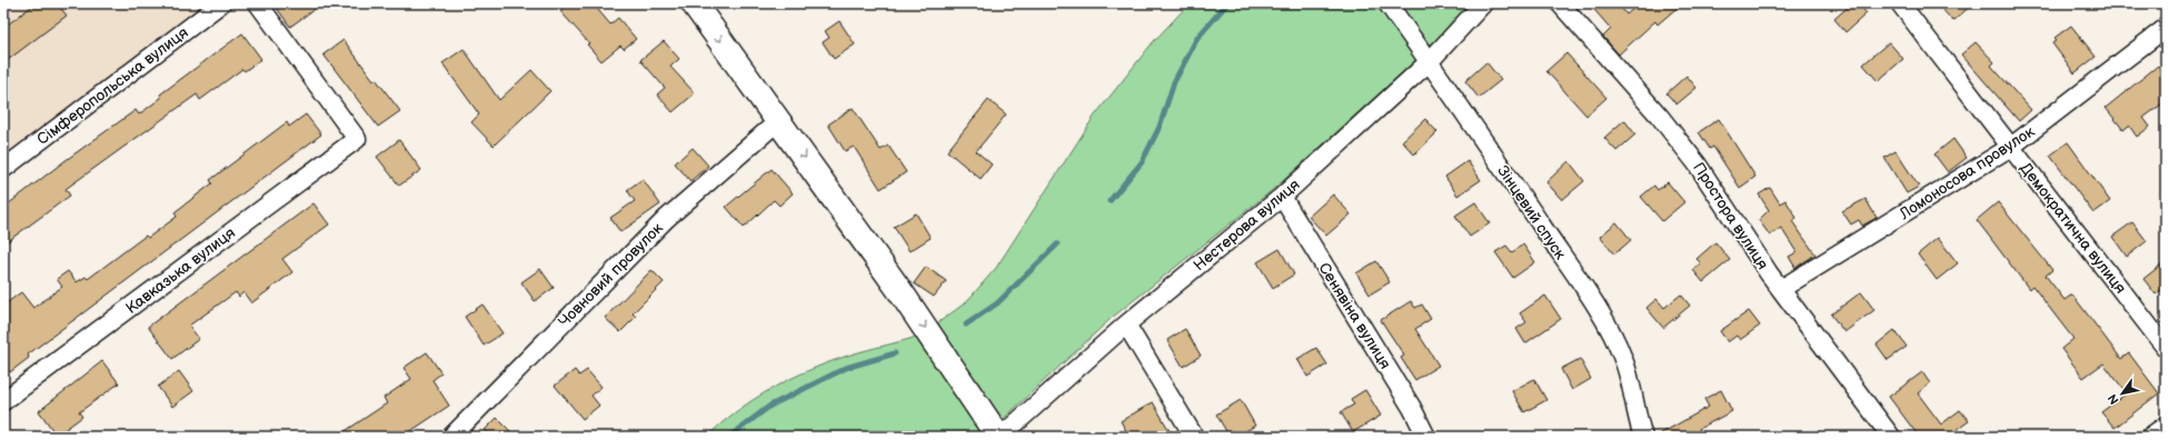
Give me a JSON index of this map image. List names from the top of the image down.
{
  "streets": {
    "street": [
      "Сімферопольська вулиця",
      "Ломоносова провулок",
      "Зінцевий спуск",
      "Простора вулиця",
      "Нестерова вулиця",
      "Демократична вулиця",
      "Кавказька вулиця",
      "Човновий провулок",
      "Сенявіна вулиця"
    ]
  },
  "crossings": [
    ["Ломоносова провулок", "Простора вулиця"],
    ["Ломоносова провулок", "Демократична вулиця"],
    ["Зінцевий спуск", "Нестерова вулиця"],
    ["Нестерова вулиця", "Сенявіна вулиця"]
  ],
  "north": "bottom left"
}
